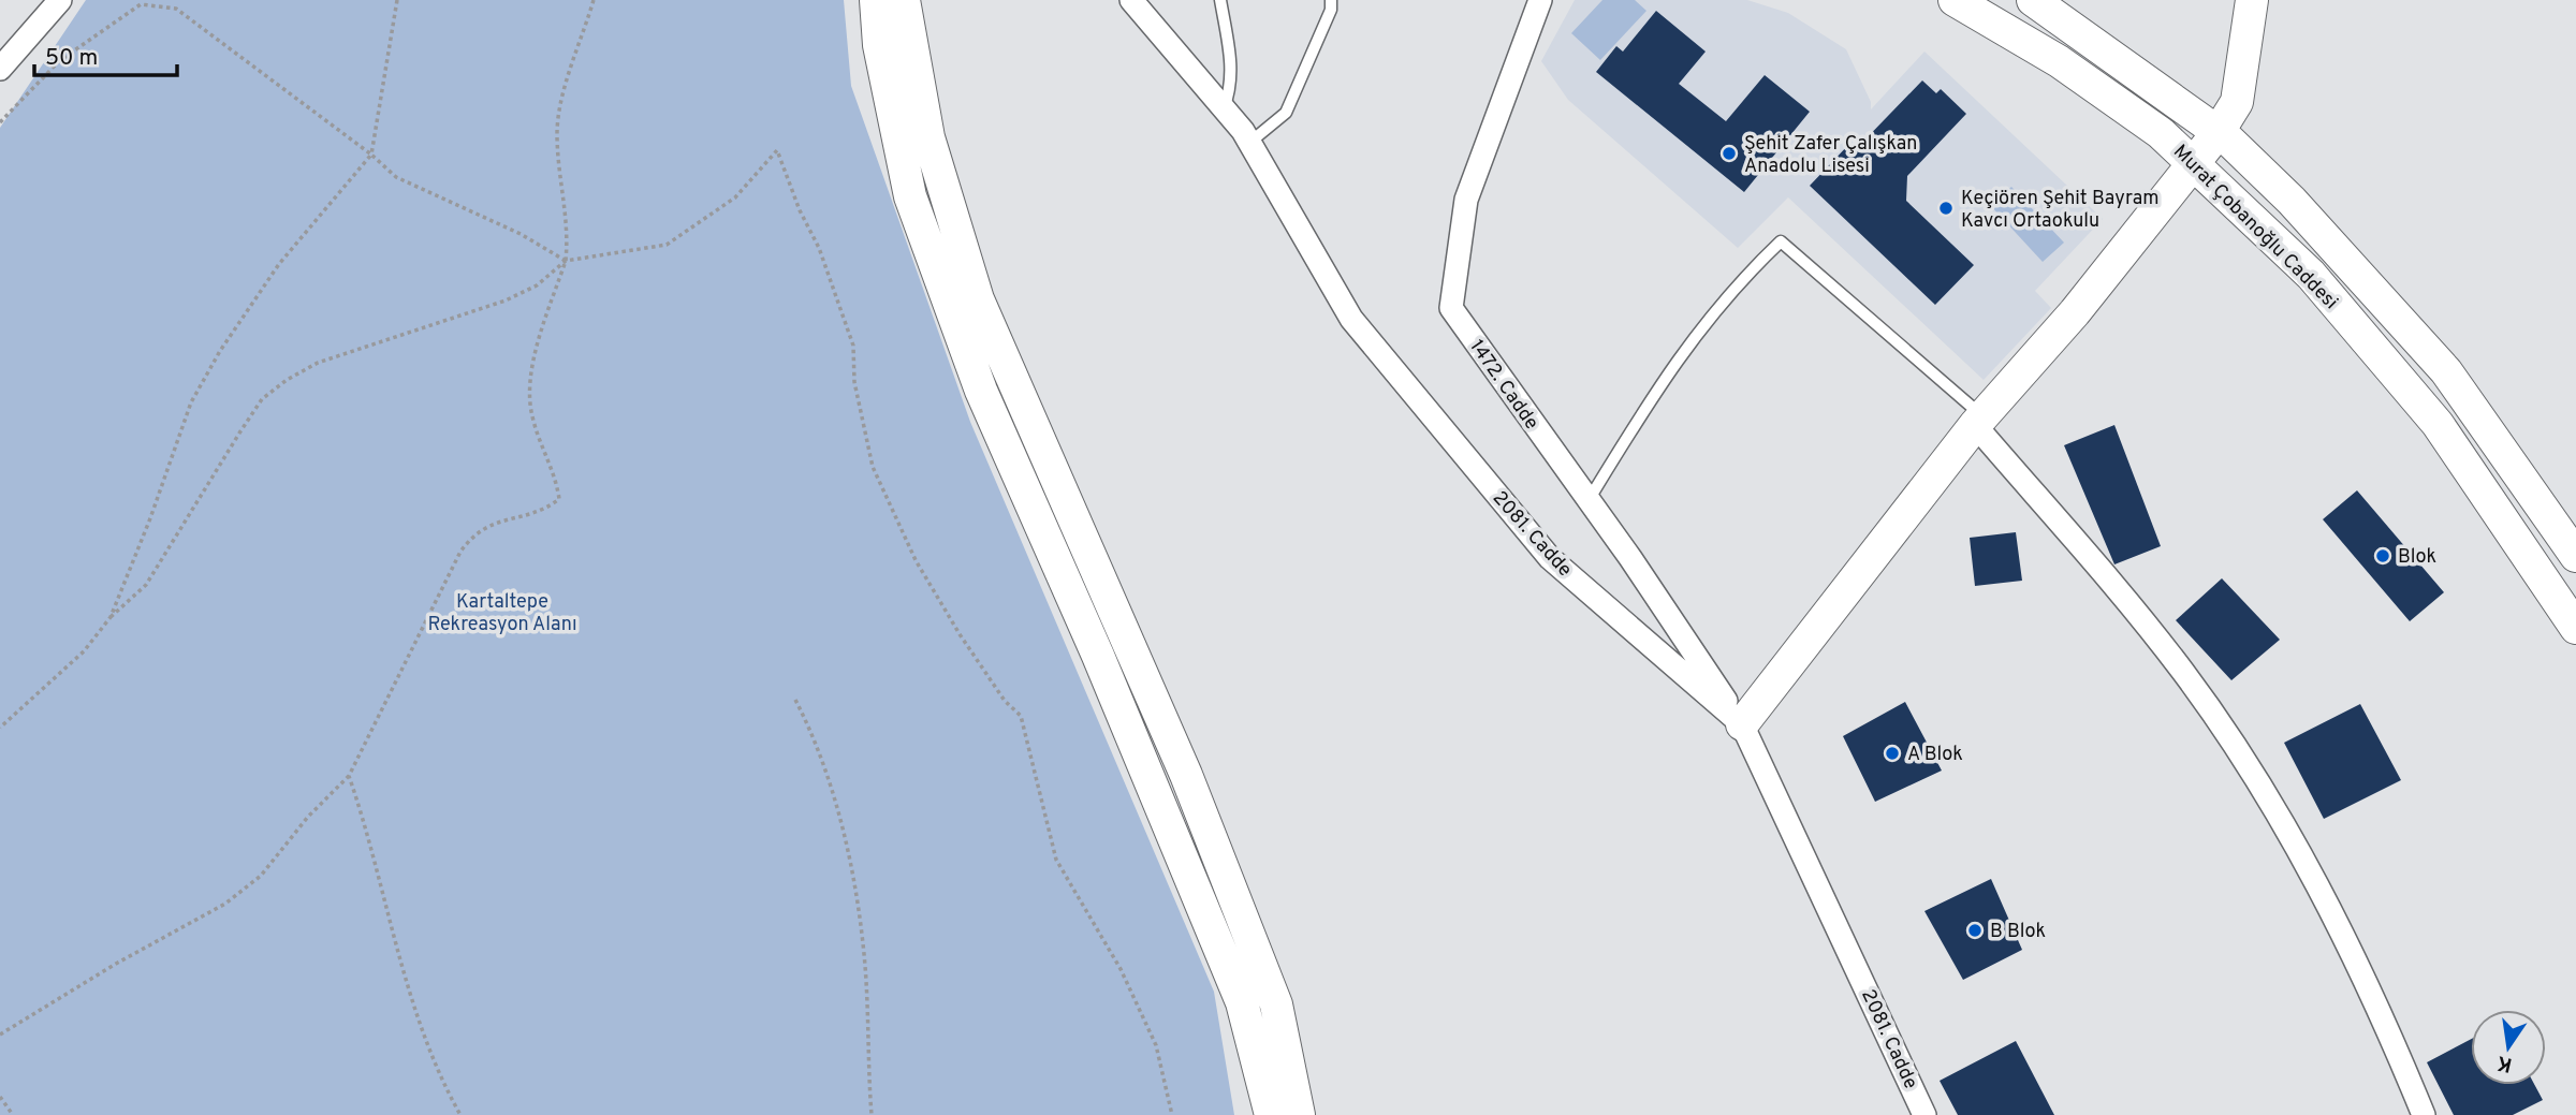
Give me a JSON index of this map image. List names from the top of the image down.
{
  "streets": {
    "main road": ["Murat Çobanoğlu Caddesi"],
    "street": ["1472. Cadde", "2081. Cadde"]
  },
  "crossings": [
    ["1472. Cadde", "2081. Cadde"]
  ],
  "parks": ["Kartaltepe Rekreasyon Alanı"],
  "places": [
    "Şehit Zafer Çalışkan Anadolu Lisesi",
    "Keçiören Şehit Bayram Kavcı Ortaokulu",
    "Blok",
    "A Blok",
    "B Blok"
  ],
  "scale_bar": "50 m",
  "north": "bottom"
}
